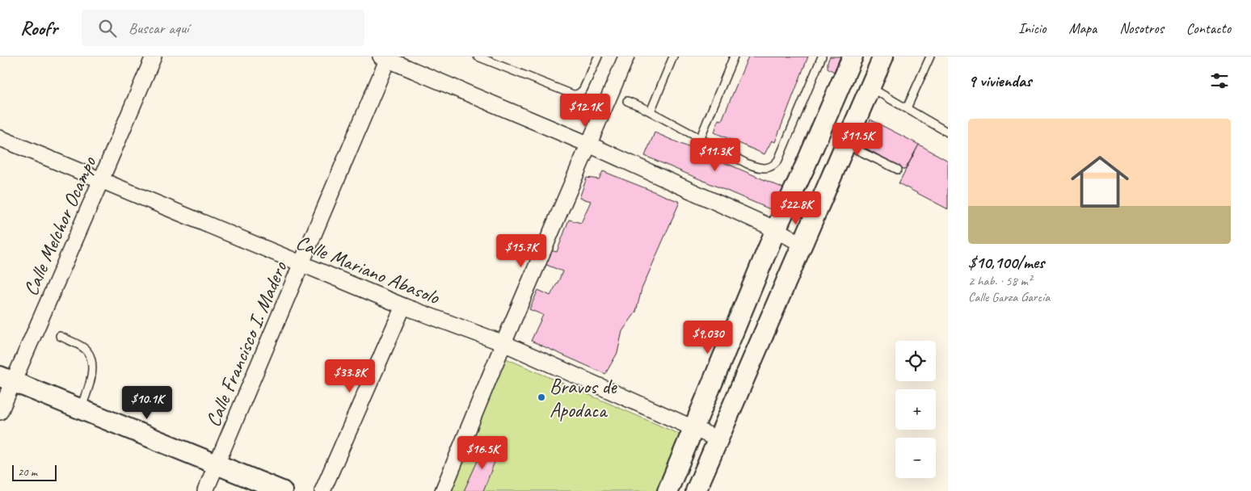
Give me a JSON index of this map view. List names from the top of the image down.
{
  "streets": {
    "street": ["Calle Melchor Ocampo", "Calle Mariano Abasolo", "Calle Francisco I. Madero"]
  },
  "crossings": [
    ["Calle Melchor Ocampo", "Calle Mariano Abasolo"],
    ["Calle Mariano Abasolo", "Calle Francisco I. Madero"]
  ],
  "places": ["Bravos de Apodaca"],
  "scale_bar": "20 m",
  "page": {
    "header": "Roofr",
    "search": "Buscar aquí",
    "nav": [
      "Inicio",
      "Mapa",
      "Nosotros",
      "Contacto"
    ],
    "heading": "9 viviendas",
    "price": [
      "$12.1K",
      "$11.5K",
      "$11.3K",
      "$22.8K",
      "$15.7K",
      "$9,030",
      "$33.8K",
      "$10.1K",
      "$16.5K"
    ],
    "list": [
      {
        "name": "$10,100/mes",
        "note": "2 hab. · 58 m² · Calle Garza García"
      }
    ],
    "map_buttons": ["+", "−"],
    "scale": "20 m"
  }
}
